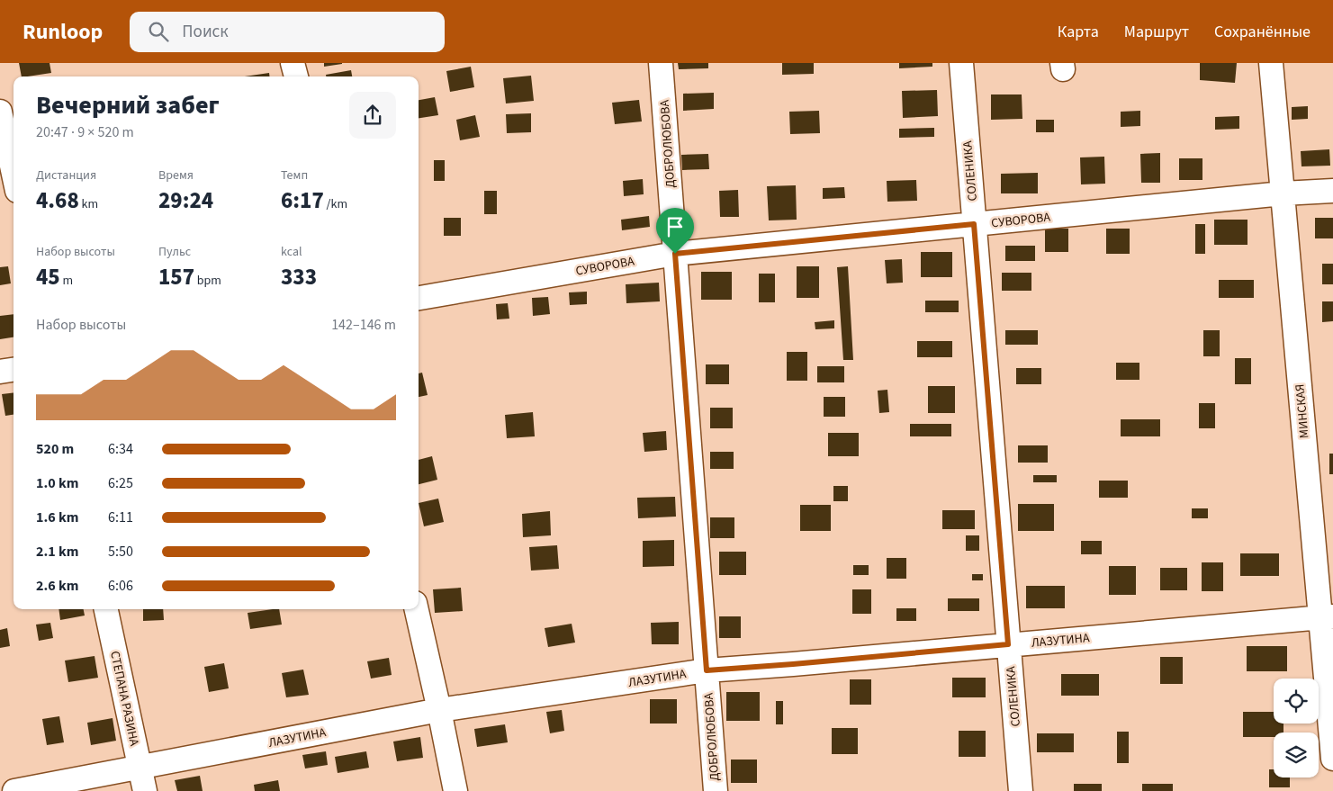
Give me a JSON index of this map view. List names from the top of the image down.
{
  "streets": {
    "street": [
      "ДОБРОЛЮБОВА",
      "СОЛЕНИКА",
      "СУВОРОВА",
      "МИНСКАЯ",
      "ЛАЗУТИНА",
      "СТЕПАНА РАЗИНА"
    ]
  },
  "crossings": [
    ["ДОБРОЛЮБОВА", "СУВОРОВА"],
    ["ДОБРОЛЮБОВА", "ЛАЗУТИНА"],
    ["СОЛЕНИКА", "СУВОРОВА"],
    ["СОЛЕНИКА", "ЛАЗУТИНА"],
    ["СУВОРОВА", "МИНСКАЯ"],
    ["МИНСКАЯ", "ЛАЗУТИНА"],
    ["ЛАЗУТИНА", "СТЕПАНА РАЗИНА"]
  ],
  "page": {
    "header": "Runloop",
    "search": "Поиск",
    "nav": ["Карта", "Маршрут", "Сохранённые"],
    "heading": ["Вечерний забег", "20:47 · 9 × 520 m"],
    "stats": [
      ["Дистанция", "4.68 km"],
      ["Время", "29:24"],
      ["Темп", "6:17 /km"],
      ["Набор высоты", "45 m"],
      ["Пульс", "157 bpm"],
      ["kcal", "333"]
    ],
    "chart": ["Набор высоты", "142–146 m"],
    "list": [
      {
        "name": "520 m",
        "note": "6:34"
      },
      {
        "name": "1.0 km",
        "note": "6:25"
      },
      {
        "name": "1.6 km",
        "note": "6:11"
      },
      {
        "name": "2.1 km",
        "note": "5:50"
      },
      {
        "name": "2.6 km",
        "note": "6:06"
      }
    ]
  }
}
